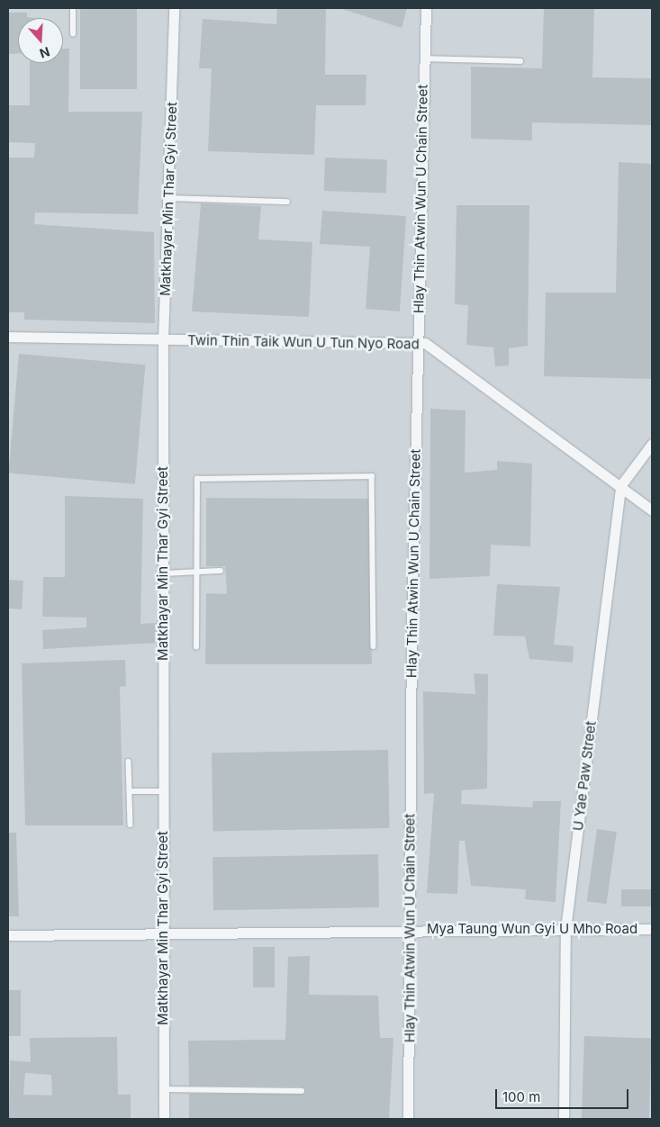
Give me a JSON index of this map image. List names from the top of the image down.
{
  "streets": {
    "street": [
      "Matkhayar Min Thar Gyi Street",
      "Hlay Thin Atwin Wun U Chain Street",
      "Twin Thin Taik Wun U Tun Nyo Road",
      "U Yae Paw Street",
      "Mya Taung Wun Gyi U Mho Road"
    ]
  },
  "crossings": [
    ["Matkhayar Min Thar Gyi Street", "Twin Thin Taik Wun U Tun Nyo Road"],
    ["Matkhayar Min Thar Gyi Street", "Mya Taung Wun Gyi U Mho Road"],
    ["Hlay Thin Atwin Wun U Chain Street", "Twin Thin Taik Wun U Tun Nyo Road"],
    ["Hlay Thin Atwin Wun U Chain Street", "Mya Taung Wun Gyi U Mho Road"],
    ["Twin Thin Taik Wun U Tun Nyo Road", "U Yae Paw Street"],
    ["U Yae Paw Street", "Mya Taung Wun Gyi U Mho Road"]
  ],
  "scale_bar": "100 m",
  "north": "bottom"
}
